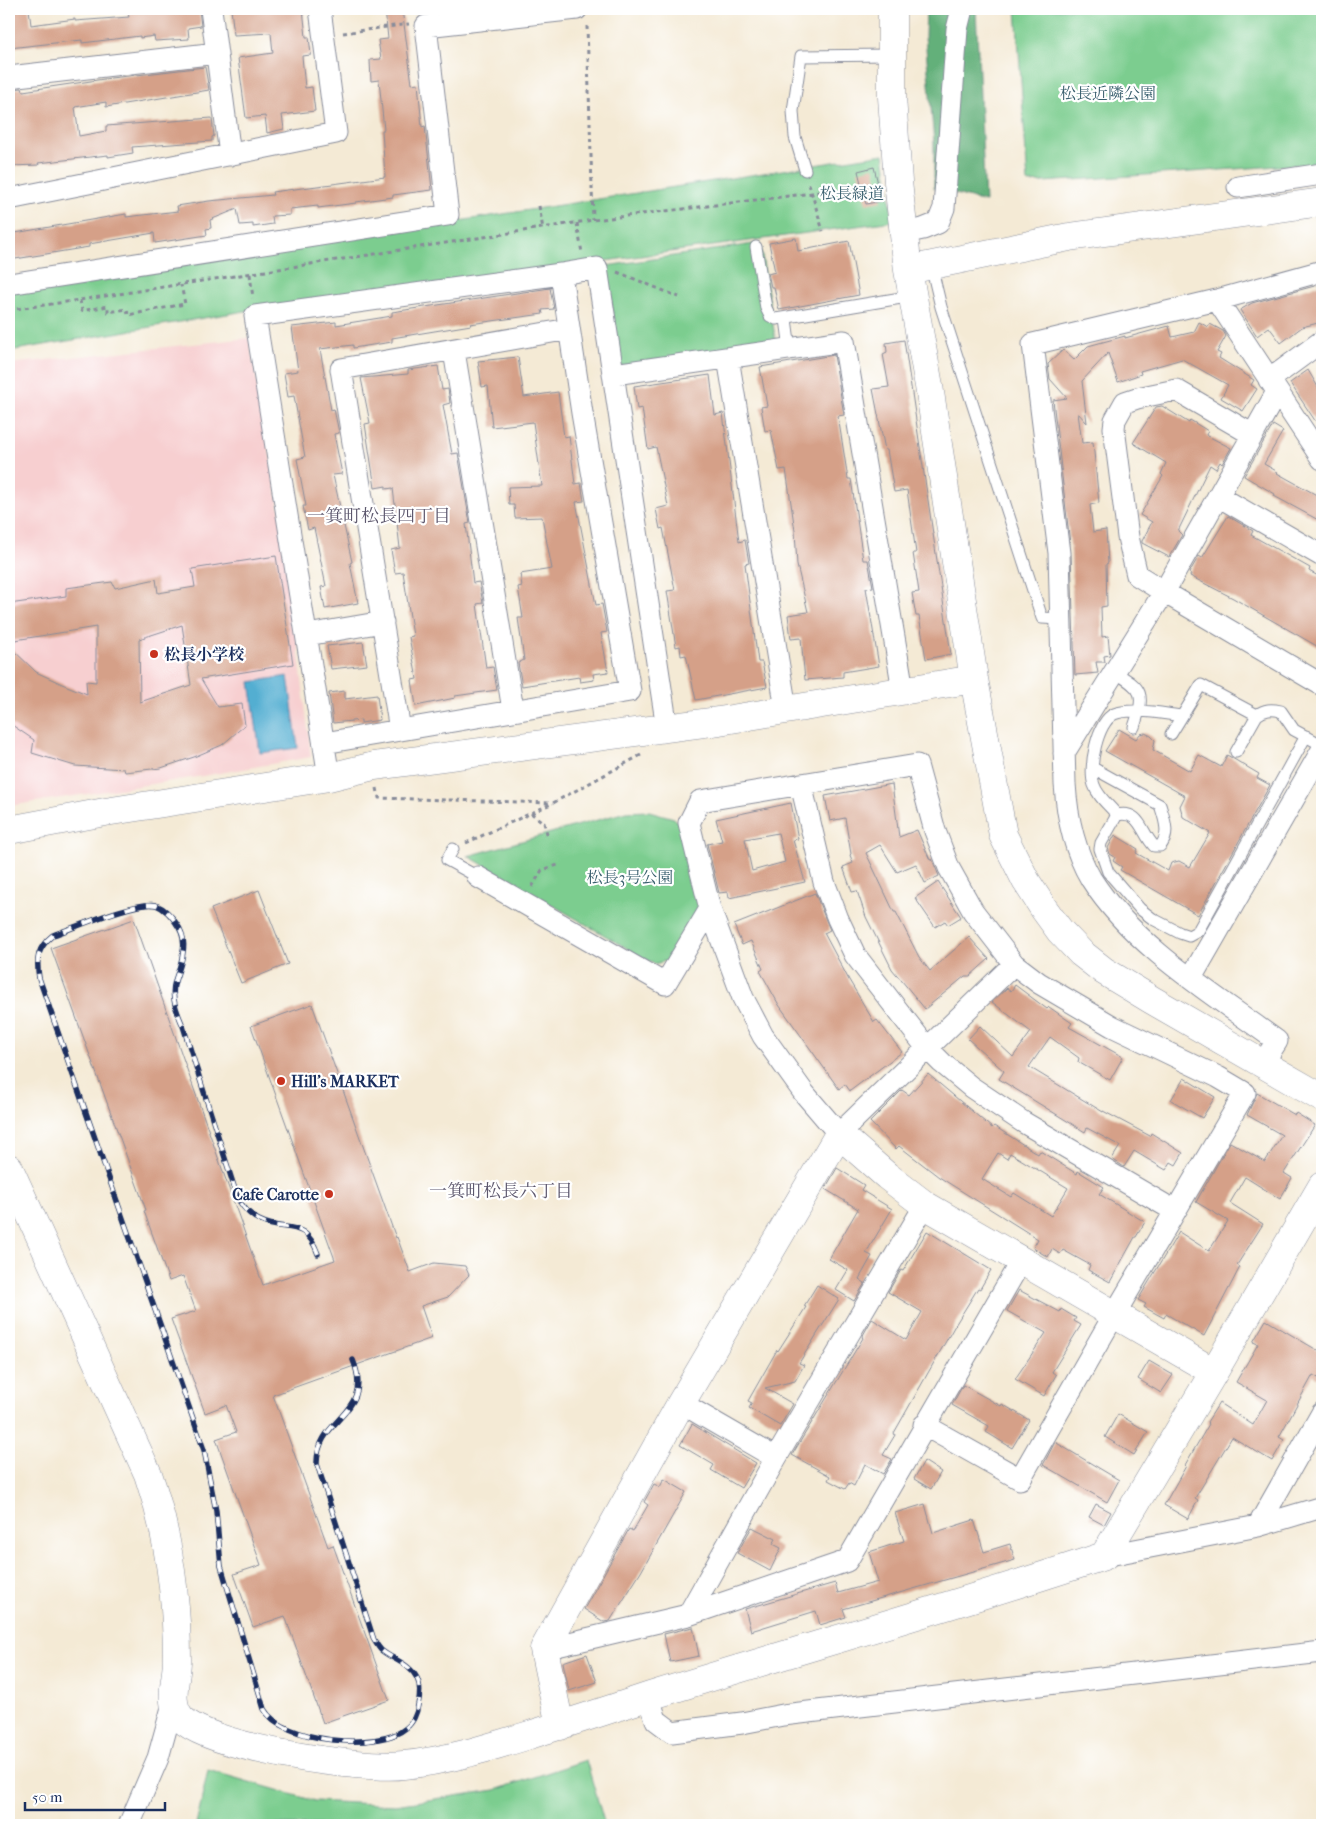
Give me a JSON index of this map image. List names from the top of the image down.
{
  "districts": ["一箕町松長四丁目", "一箕町松長六丁目"],
  "parks": ["松長近隣公園", "松長緑道", "松長3号公園"],
  "places": ["松長小学校", "Hill’s MARKET", "Cafe Carotte"],
  "scale_bar": "50 m"
}
